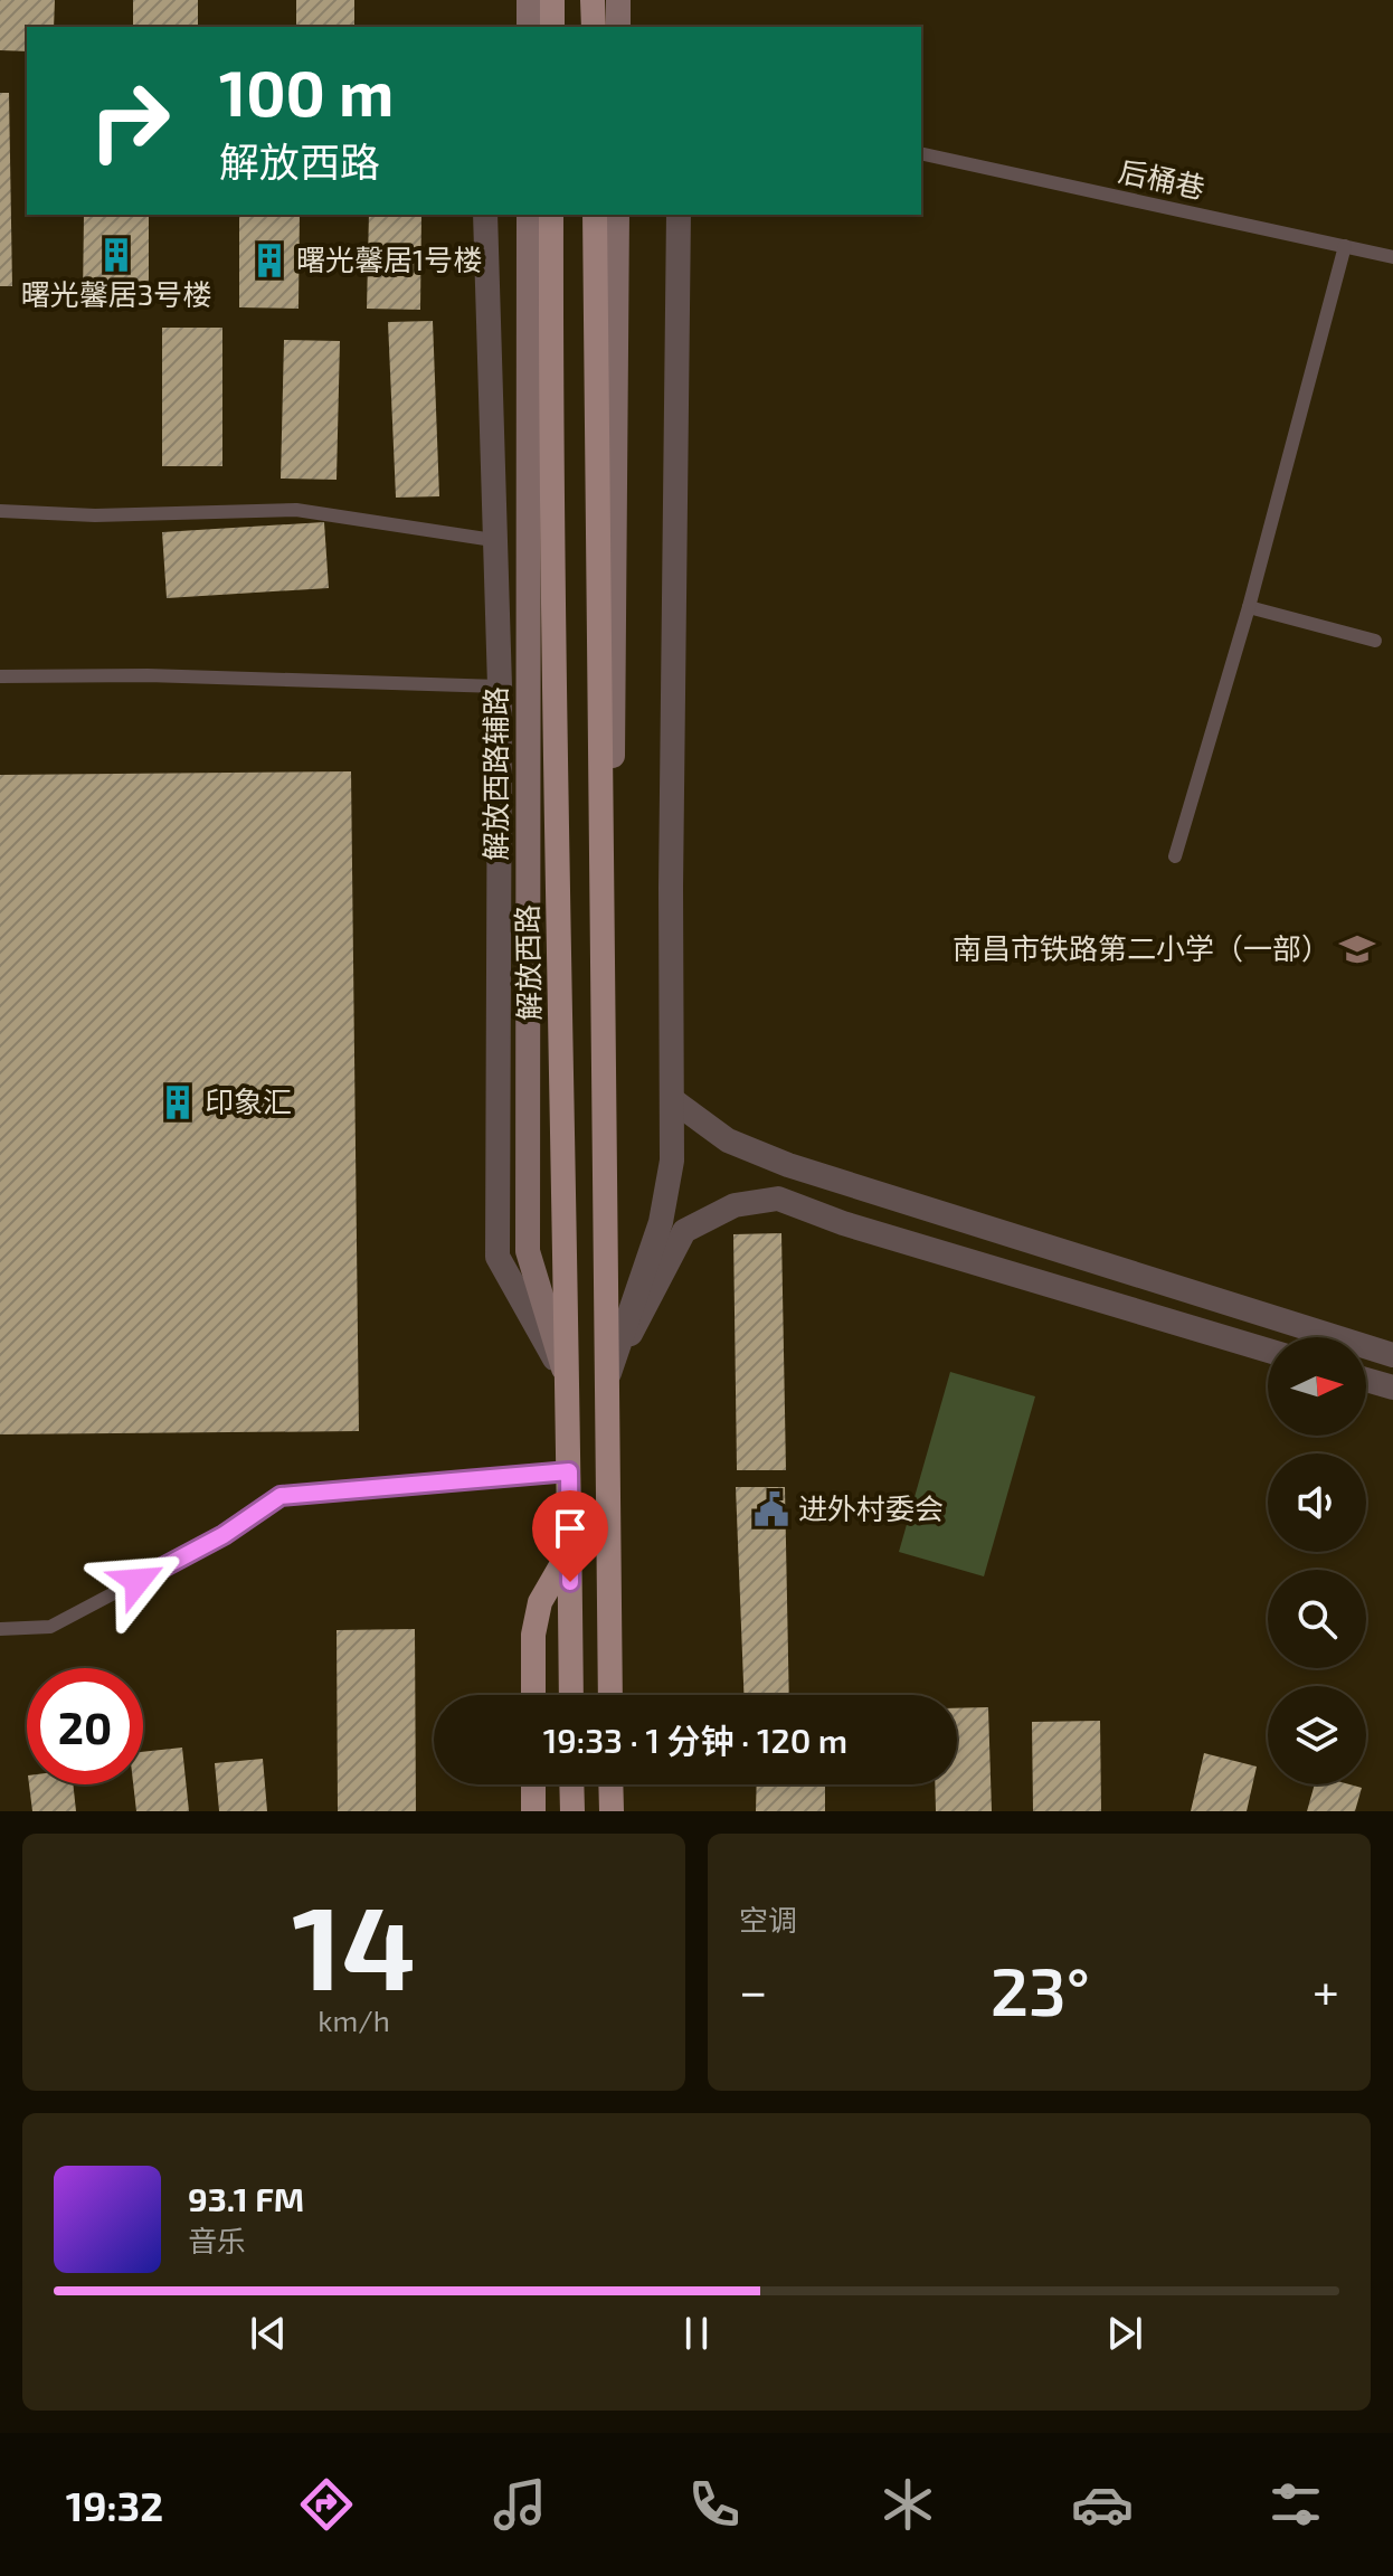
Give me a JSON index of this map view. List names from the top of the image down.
{
  "streets": {
    "main road": ["解放西路辅路", "解放西路"],
    "lane": ["后桶巷"]
  },
  "crossings": [
    ["解放西路辅路", "解放西路"]
  ],
  "places": {
    "building": ["曙光馨居3号楼", "曙光馨居1号楼", "印象汇"],
    "school or university": ["南昌市铁路第二小学（一部）"],
    "public building": ["进外村委会"]
  },
  "north": "right",
  "page": {
    "turn": ["100 m", "解放西路"],
    "limit": "20",
    "trip": "19:33 · 1 分钟 · 120 m",
    "tile": [
      ["14", "km/h"],
      "空调"
    ],
    "heat": ["−", "23°", "+"],
    "song": ["93.1 FM", "音乐"],
    "tabs": "19:32"
  }
}
